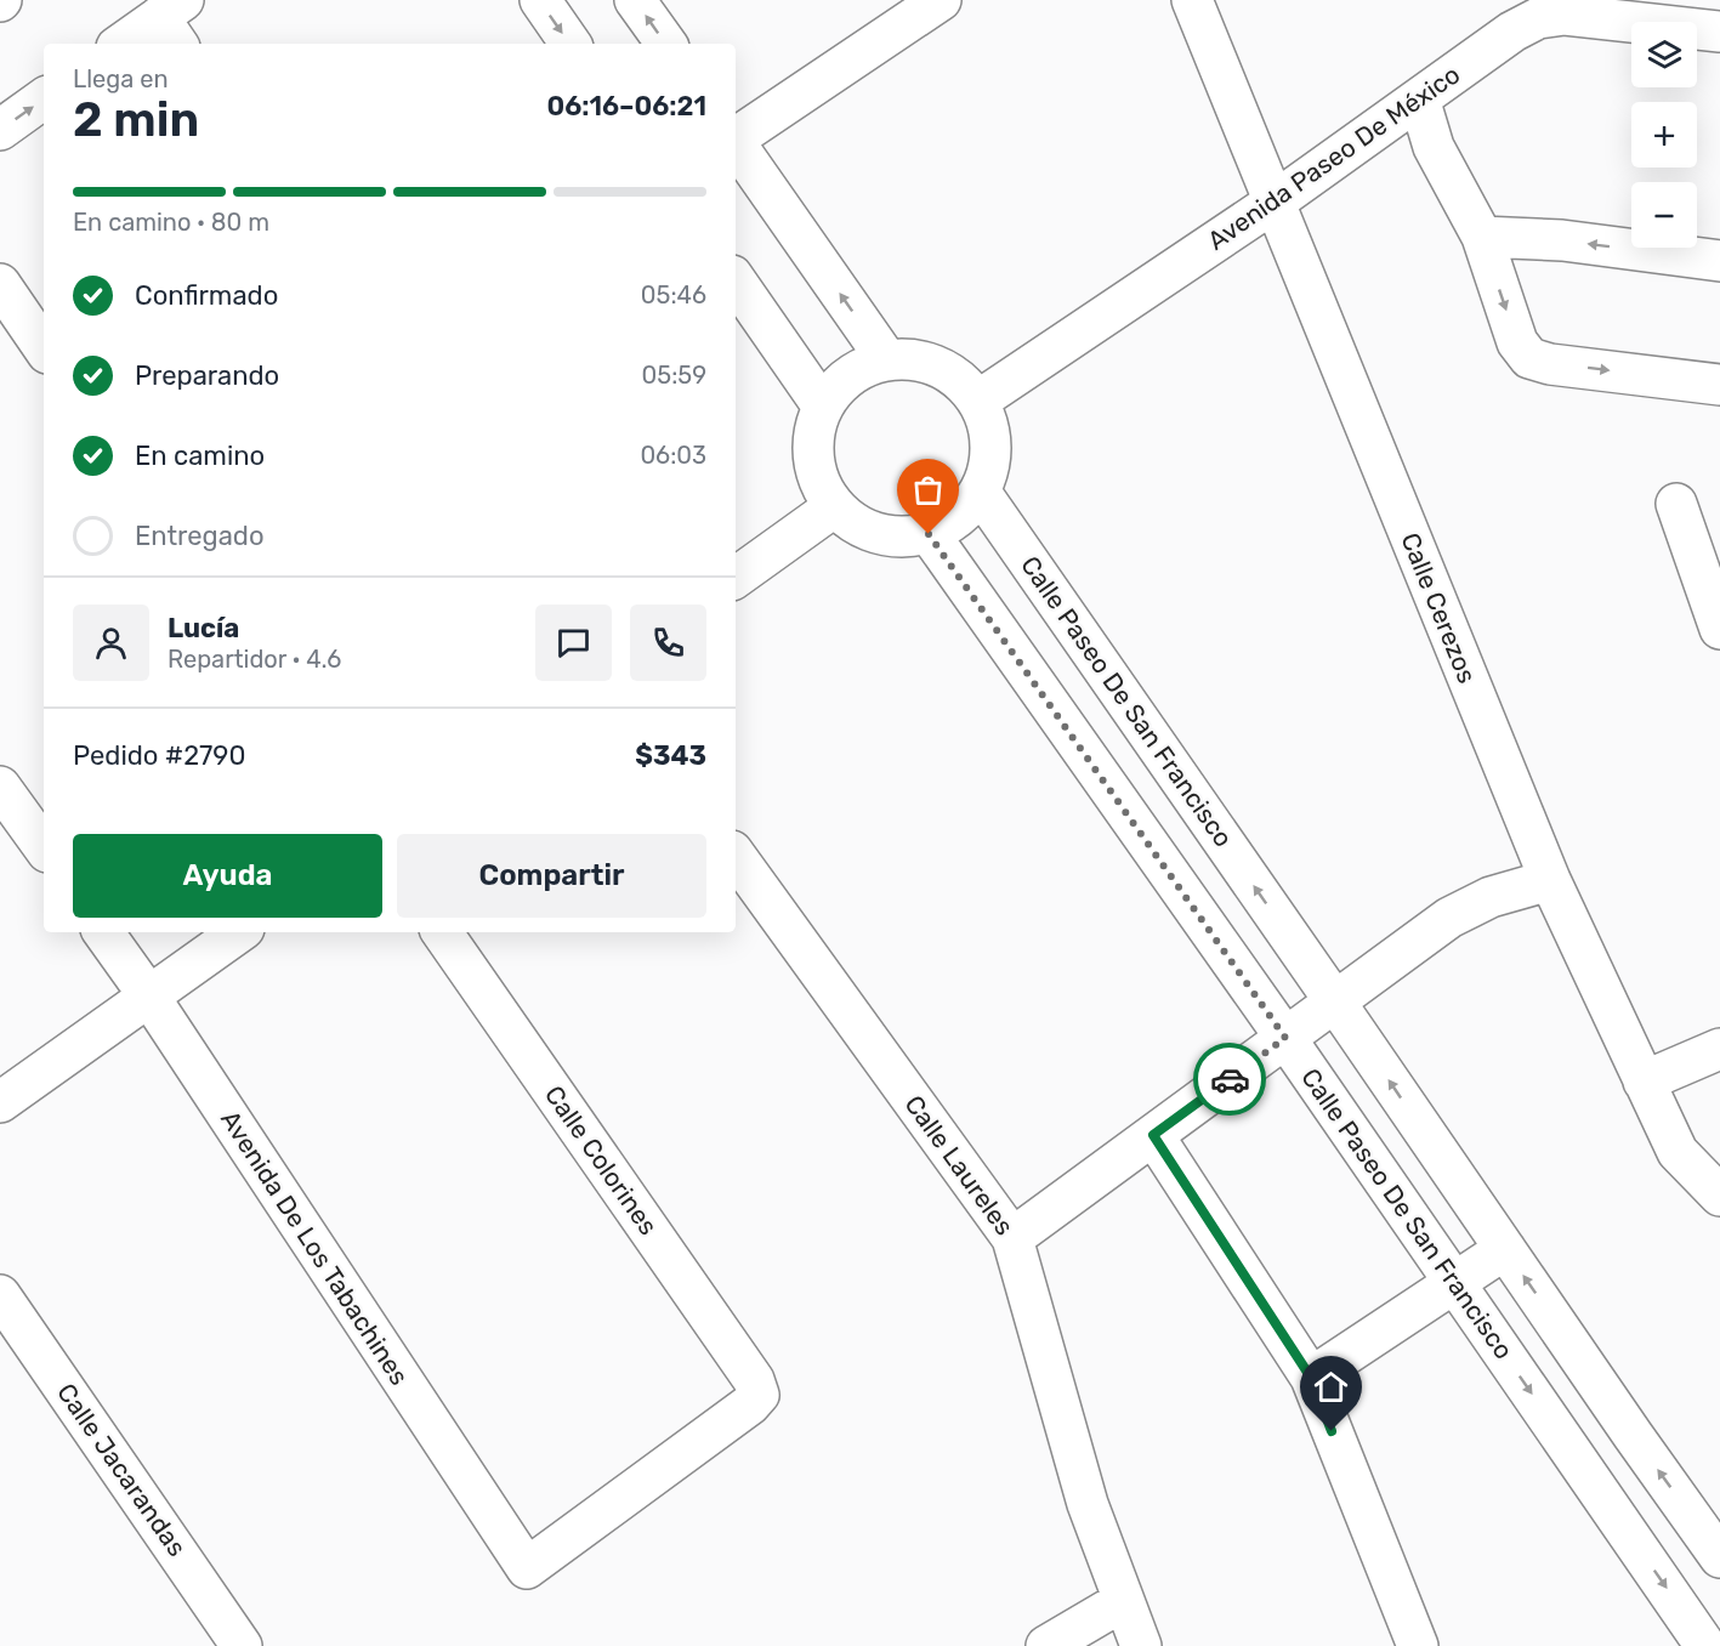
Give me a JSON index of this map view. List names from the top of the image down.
{
  "streets": {
    "street": [
      "Avenida Paseo De México",
      "Calle Cerezos",
      "Calle Paseo De San Francisco",
      "Calle Colorines",
      "Calle Laureles",
      "Avenida De Los Tabachines",
      "Calle Jacarandas"
    ]
  },
  "crossings": [
    ["Avenida Paseo De México", "Calle Cerezos"],
    ["Avenida Paseo De México", "Calle Paseo De San Francisco"],
    ["Calle Colorines", "Avenida De Los Tabachines"]
  ],
  "page": {
    "map_buttons": ["+", "−"],
    "heading": ["2 min", "Llega en", "06:16–06:21"],
    "panel": [
      "Lucía",
      "Repartidor · 4.6",
      "Pedido #2790",
      "$343"
    ],
    "bar": "En camino · 80 m",
    "list": [
      ["Confirmado", "05:46"],
      ["Preparando", "05:59"],
      ["En camino", "06:03"],
      "Entregado"
    ],
    "buttons": ["Ayuda", "Compartir"]
  }
}
